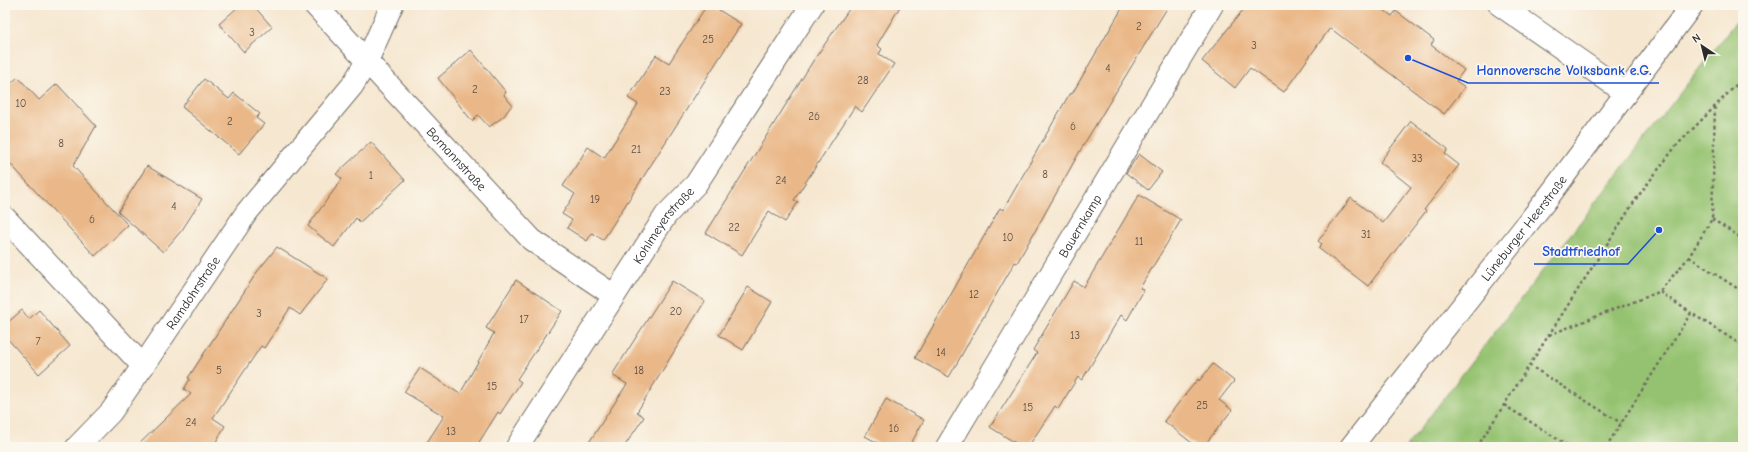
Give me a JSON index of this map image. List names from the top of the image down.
{
  "streets": {
    "street": [
      "Bomannstraße",
      "Kohlmeyerstraße",
      "Bauernkamp",
      "Lüneburger Heerstraße",
      "Ramdohrstraße"
    ]
  },
  "crossings": [
    ["Bomannstraße", "Kohlmeyerstraße"],
    ["Bomannstraße", "Ramdohrstraße"]
  ],
  "places": ["Hannoversche Volksbank e.G.", "Stadtfriedhof"],
  "house_numbers": [
    "2",
    "3",
    "25",
    "3",
    "4",
    "28",
    "2",
    "23",
    "10",
    "26",
    "2",
    "6",
    "8",
    "21",
    "33",
    "8",
    "1",
    "24",
    "19",
    "4",
    "6",
    "22",
    "31",
    "10",
    "11",
    "12",
    "20",
    "3",
    "17",
    "13",
    "7",
    "14",
    "5",
    "18",
    "15",
    "25",
    "15",
    "24",
    "16",
    "13"
  ],
  "north": "top left"
}
